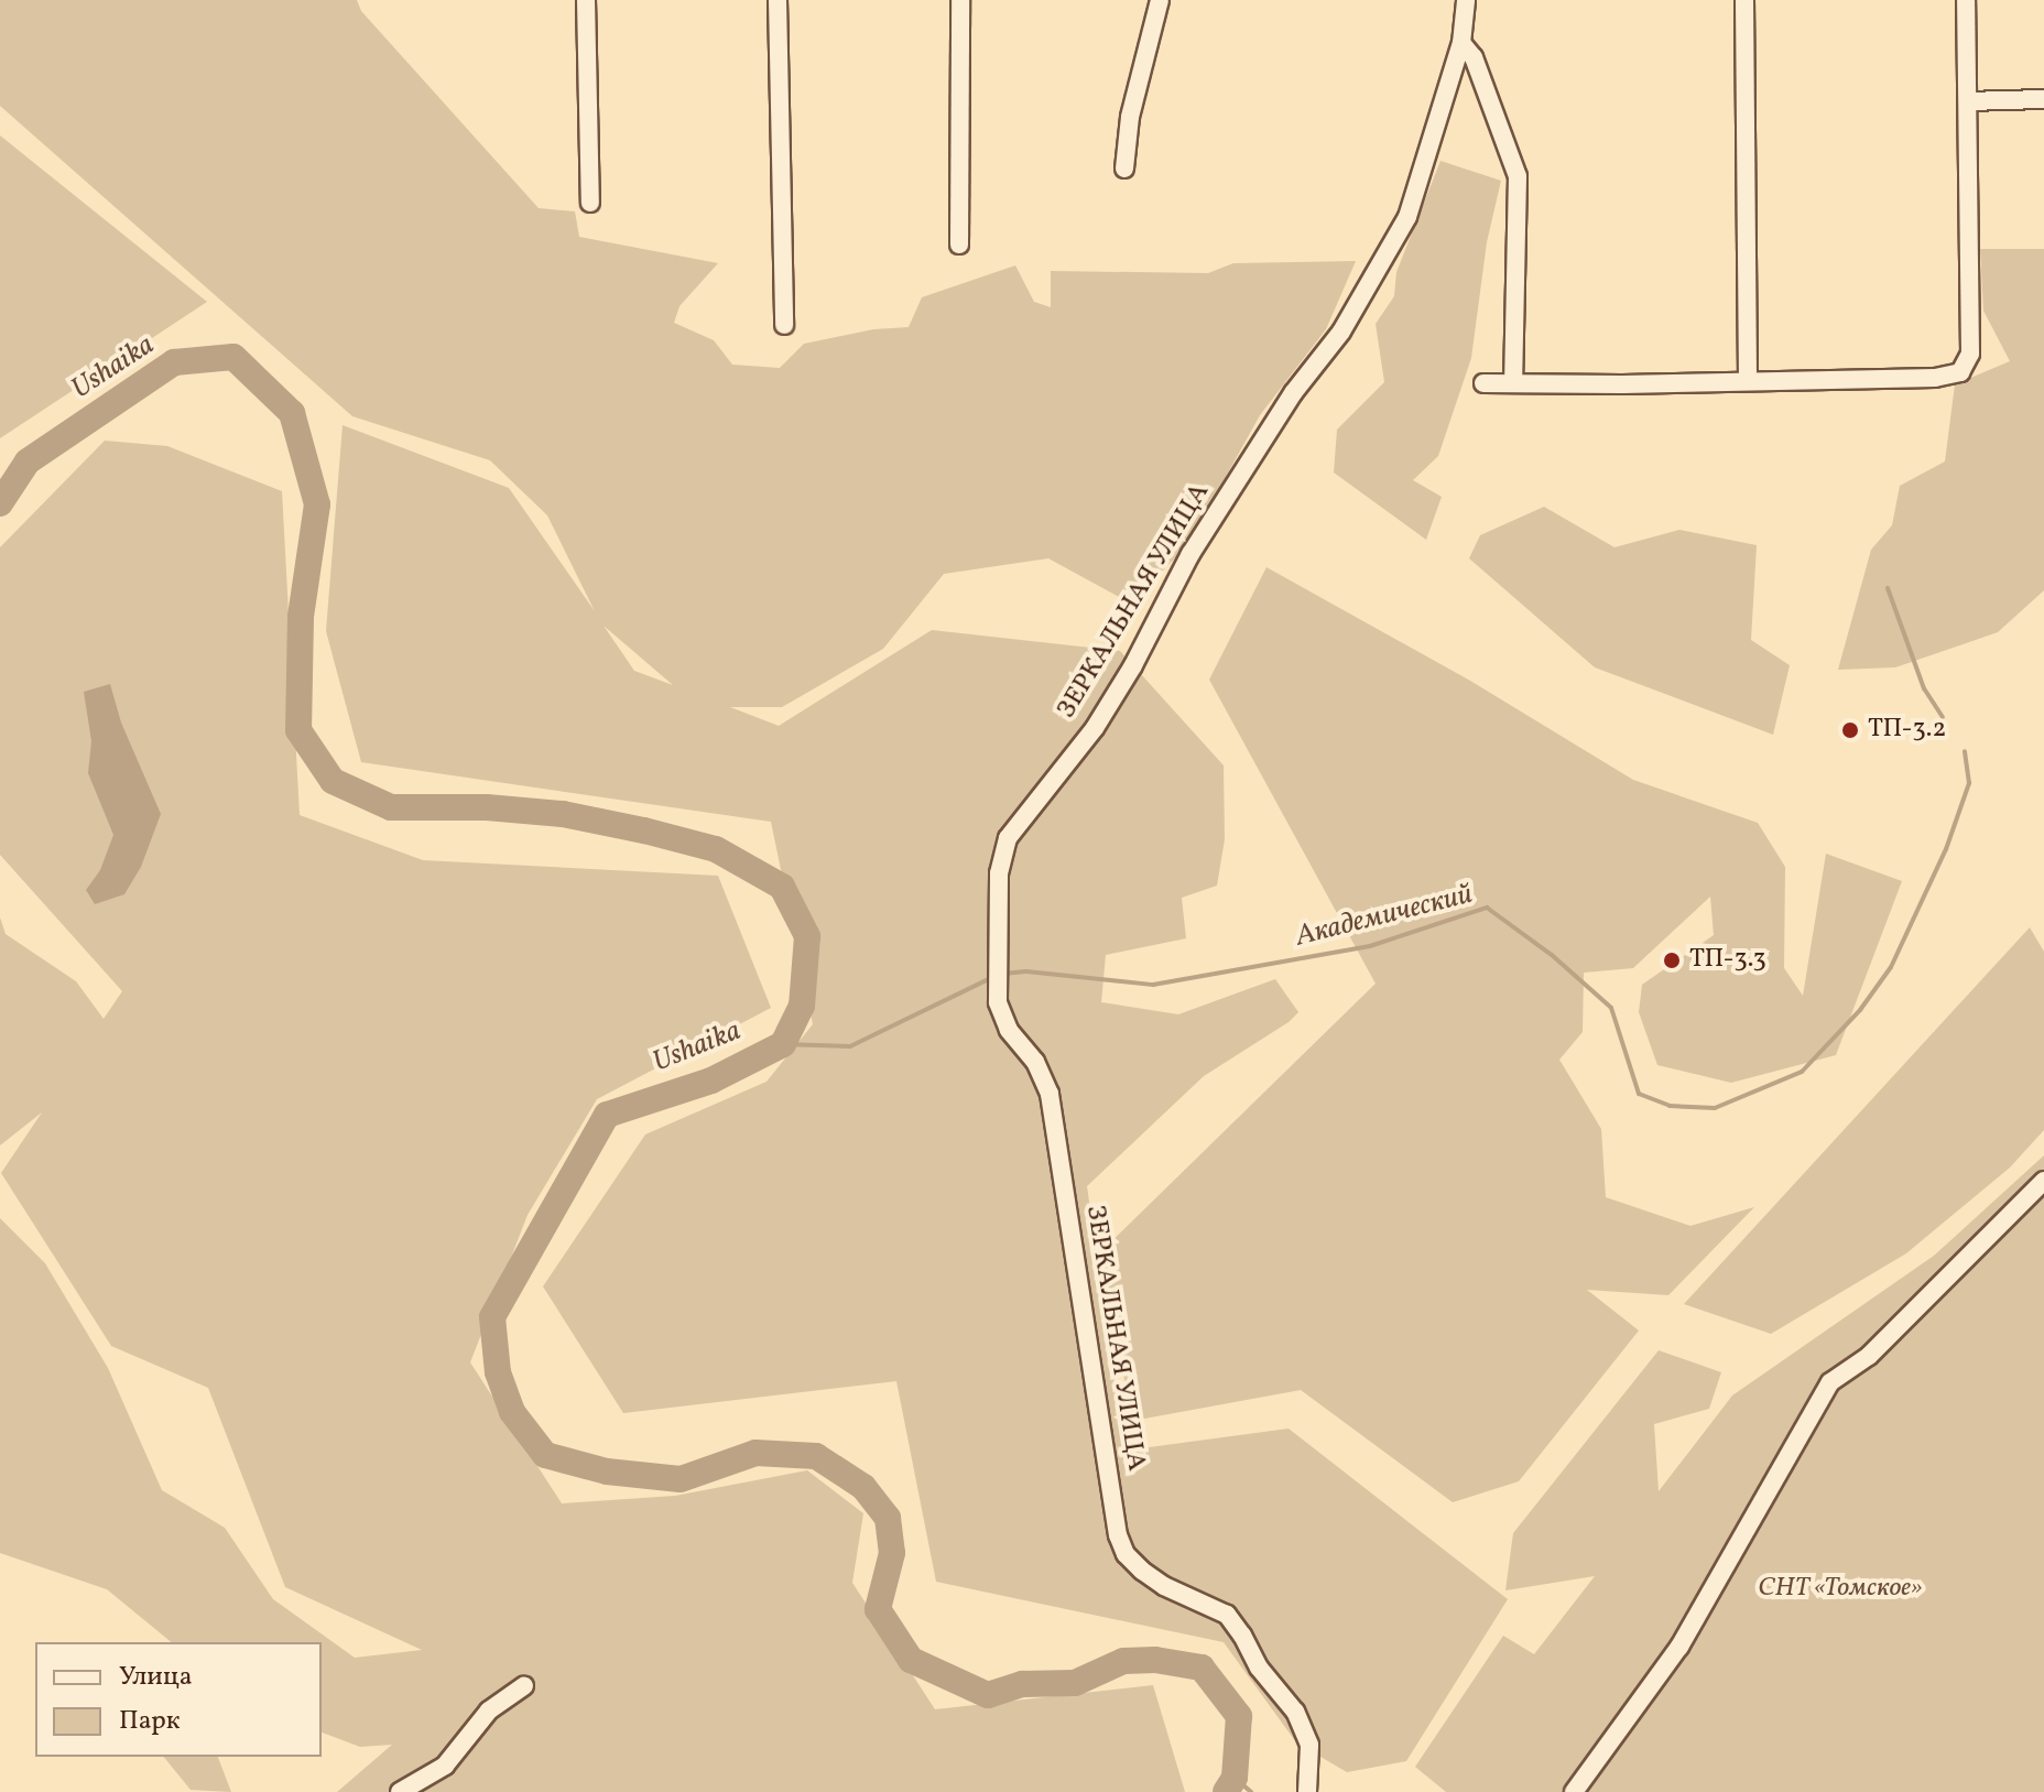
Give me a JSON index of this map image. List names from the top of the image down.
{
  "streets": {
    "street": ["ЗЕРКАЛЬНАЯ УЛИЦА"]
  },
  "water": ["Ushaika", "Академический"],
  "parks": ["СНТ «Томское»"],
  "places": ["ТП-3.2", "ТП-3.3"],
  "legend": ["Улица", "Парк"]
}
